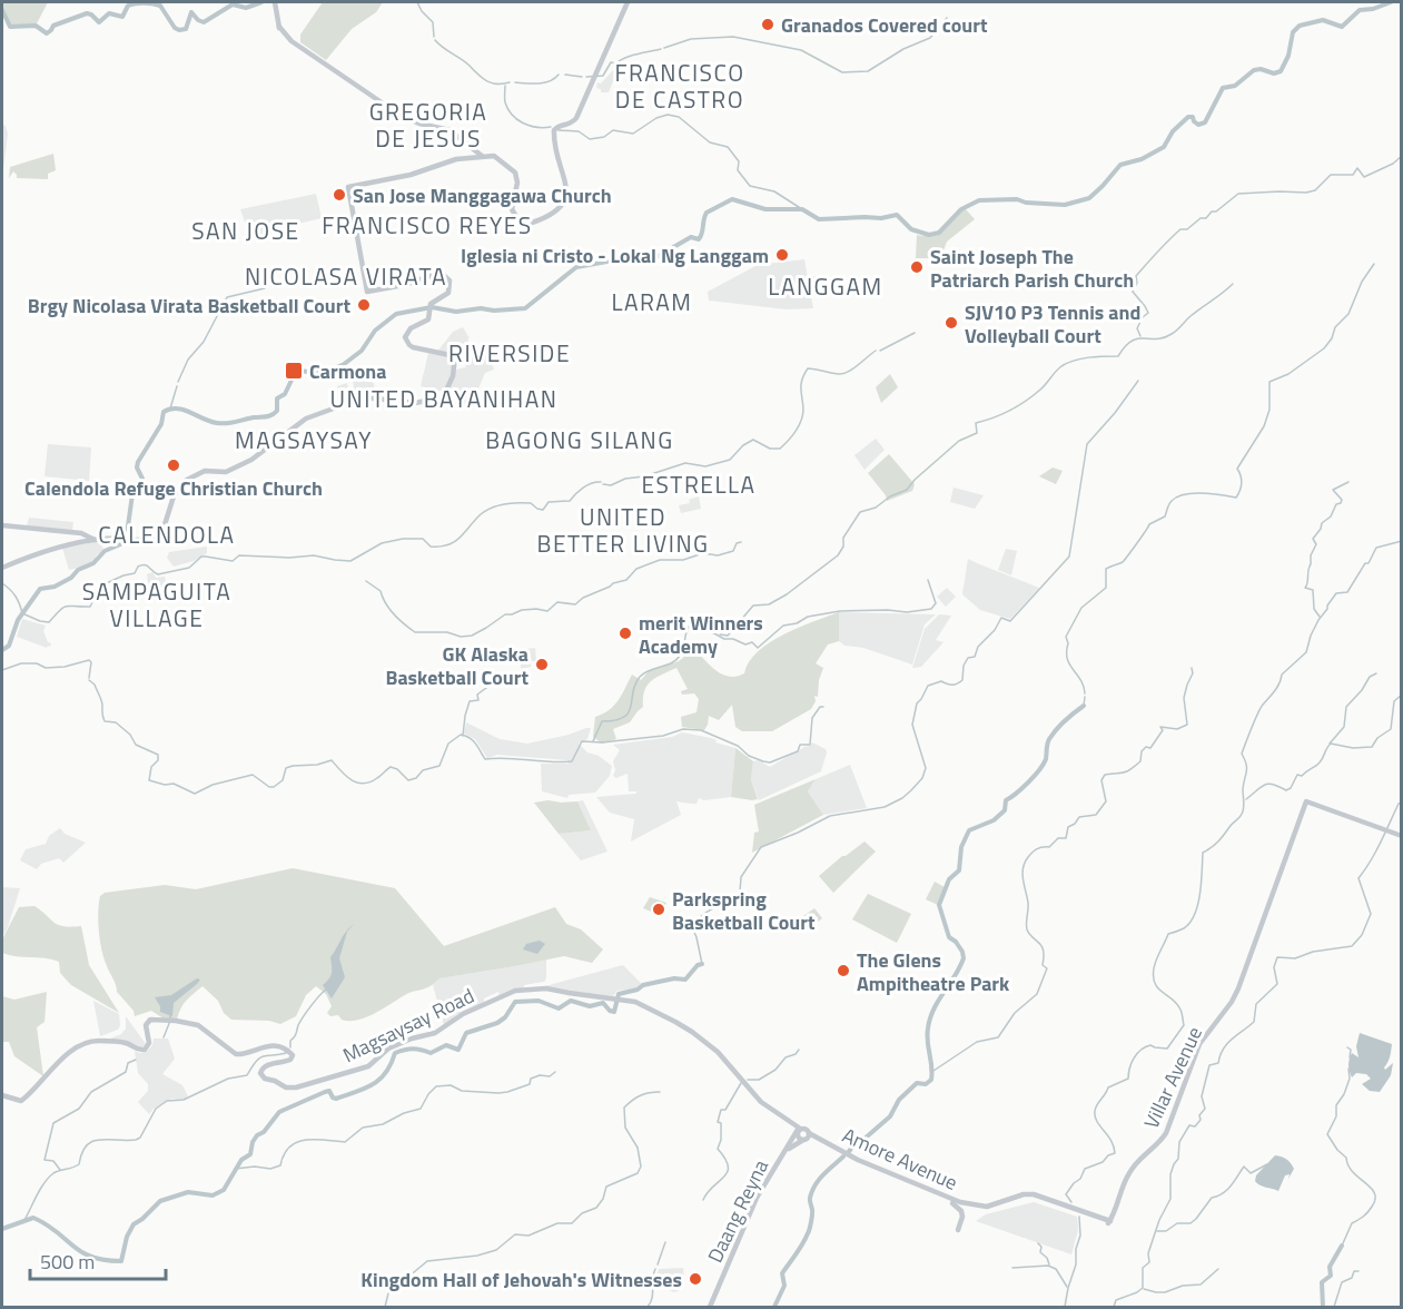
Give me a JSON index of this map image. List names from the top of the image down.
{
  "streets": {
    "main road": [
      "Magsaysay Road",
      "Villar Avenue",
      "Amore Avenue",
      "Daang Reyna"
    ]
  },
  "crossings": [
    ["Magsaysay Road", "Amore Avenue"],
    ["Magsaysay Road", "Daang Reyna"],
    ["Villar Avenue", "Amore Avenue"],
    ["Amore Avenue", "Daang Reyna"]
  ],
  "districts": [
    "FRANCISCO DE CASTRO",
    "GREGORIA DE JESUS",
    "FRANCISCO REYES",
    "SAN JOSE",
    "NICOLASA VIRATA",
    "LANGGAM",
    "LARAM",
    "RIVERSIDE",
    "UNITED BAYANIHAN",
    "MAGSAYSAY",
    "BAGONG SILANG",
    "ESTRELLA",
    "UNITED BETTER LIVING",
    "CALENDOLA",
    "SAMPAGUITA VILLAGE"
  ],
  "places": {
    "other": [
      "Granados Covered court",
      "San Jose Manggagawa Church",
      "Iglesia ni Cristo - Lokal Ng Langgam",
      "Saint Joseph The Patriarch Parish Church",
      "Brgy Nicolasa Virata Basketball Court",
      "SJV10 P3 Tennis and Volleyball Court",
      "Calendola Refuge Christian Church",
      "merit Winners Academy",
      "GK Alaska Basketball Court",
      "Parkspring Basketball Court",
      "The Glens Ampitheatre Park",
      "Kingdom Hall of Jehovah's Witnesses"
    ],
    "transit": ["Carmona"]
  },
  "scale_bar": "500 m"
}
